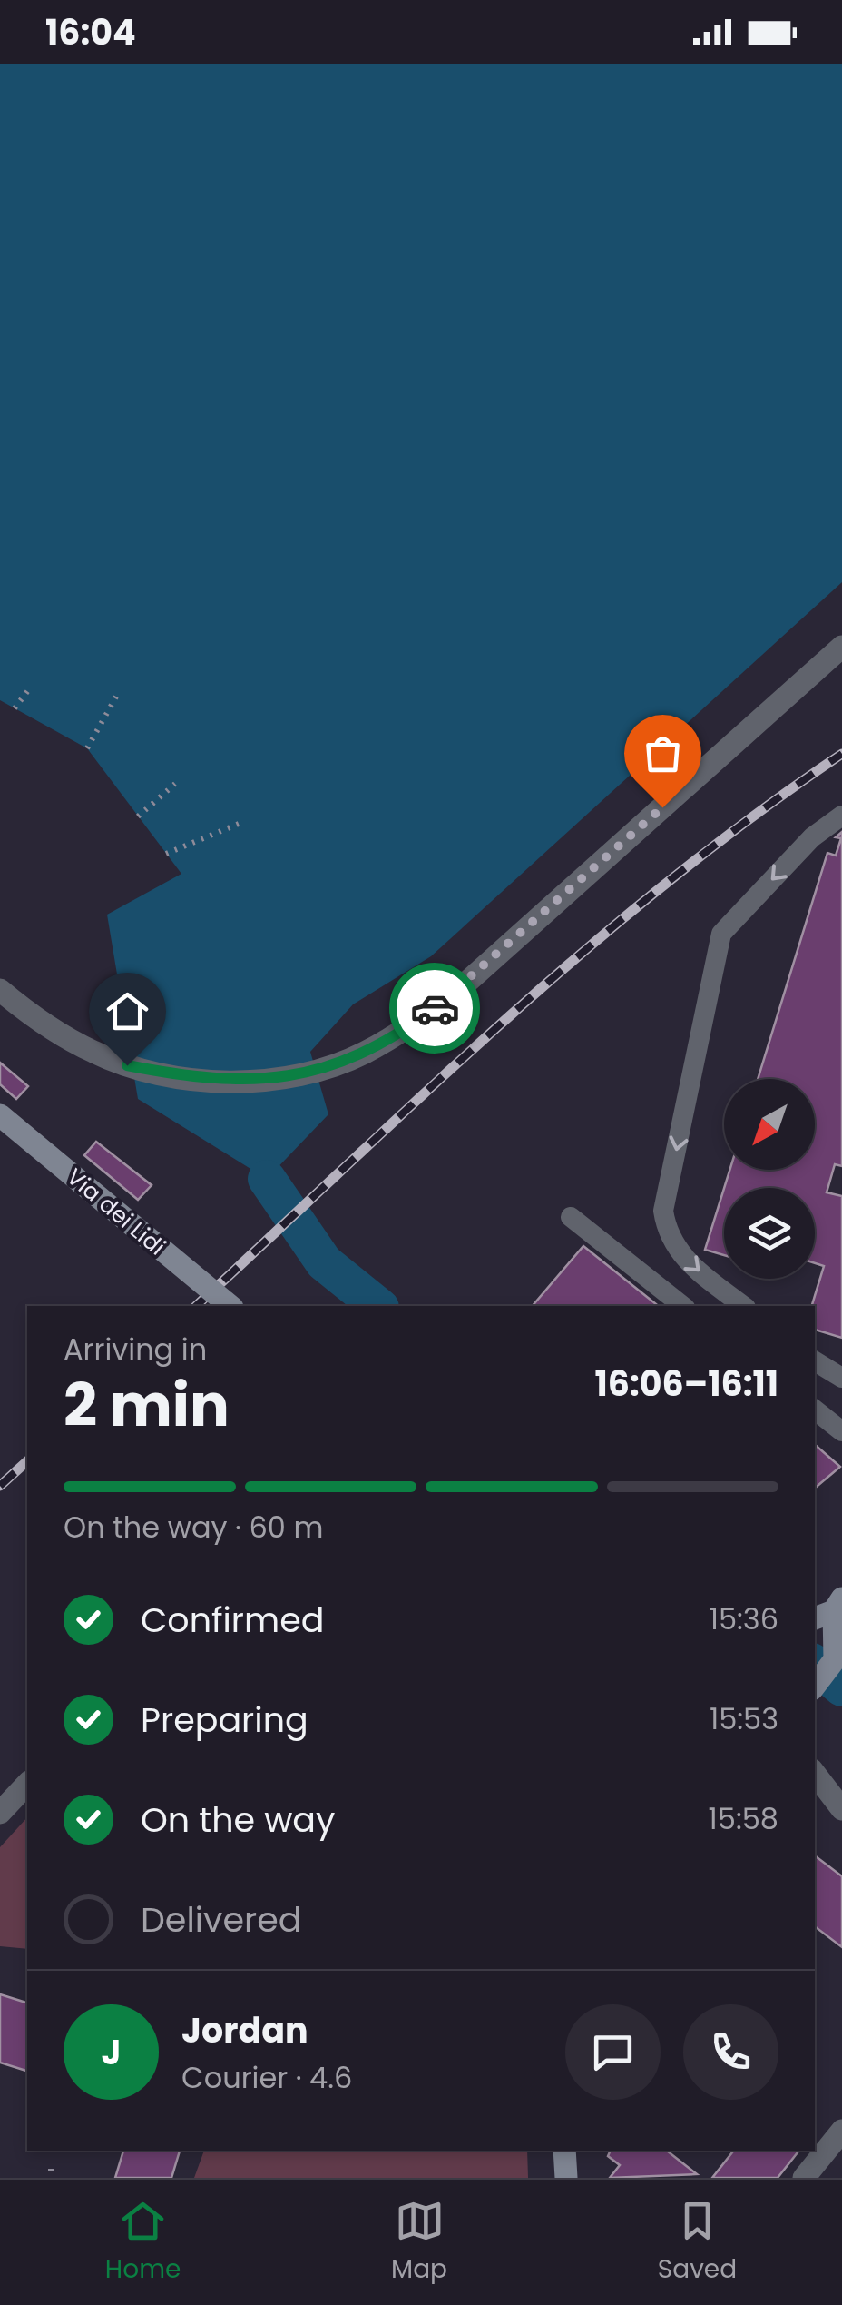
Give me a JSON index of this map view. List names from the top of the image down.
{
  "streets": {
    "main road": ["Via dei Lidi"]
  },
  "north": "bottom left",
  "page": {
    "status": "16:04",
    "heading": ["2 min", "Arriving in", "16:06–16:11"],
    "panel": ["Jordan", "Courier · 4.6"],
    "bar": "On the way · 60 m",
    "list": [
      ["Confirmed", "15:36"],
      ["Preparing", "15:53"],
      ["On the way", "15:58"],
      "Delivered"
    ],
    "round": "J",
    "tabs": ["Home", "Map", "Saved"]
  }
}
